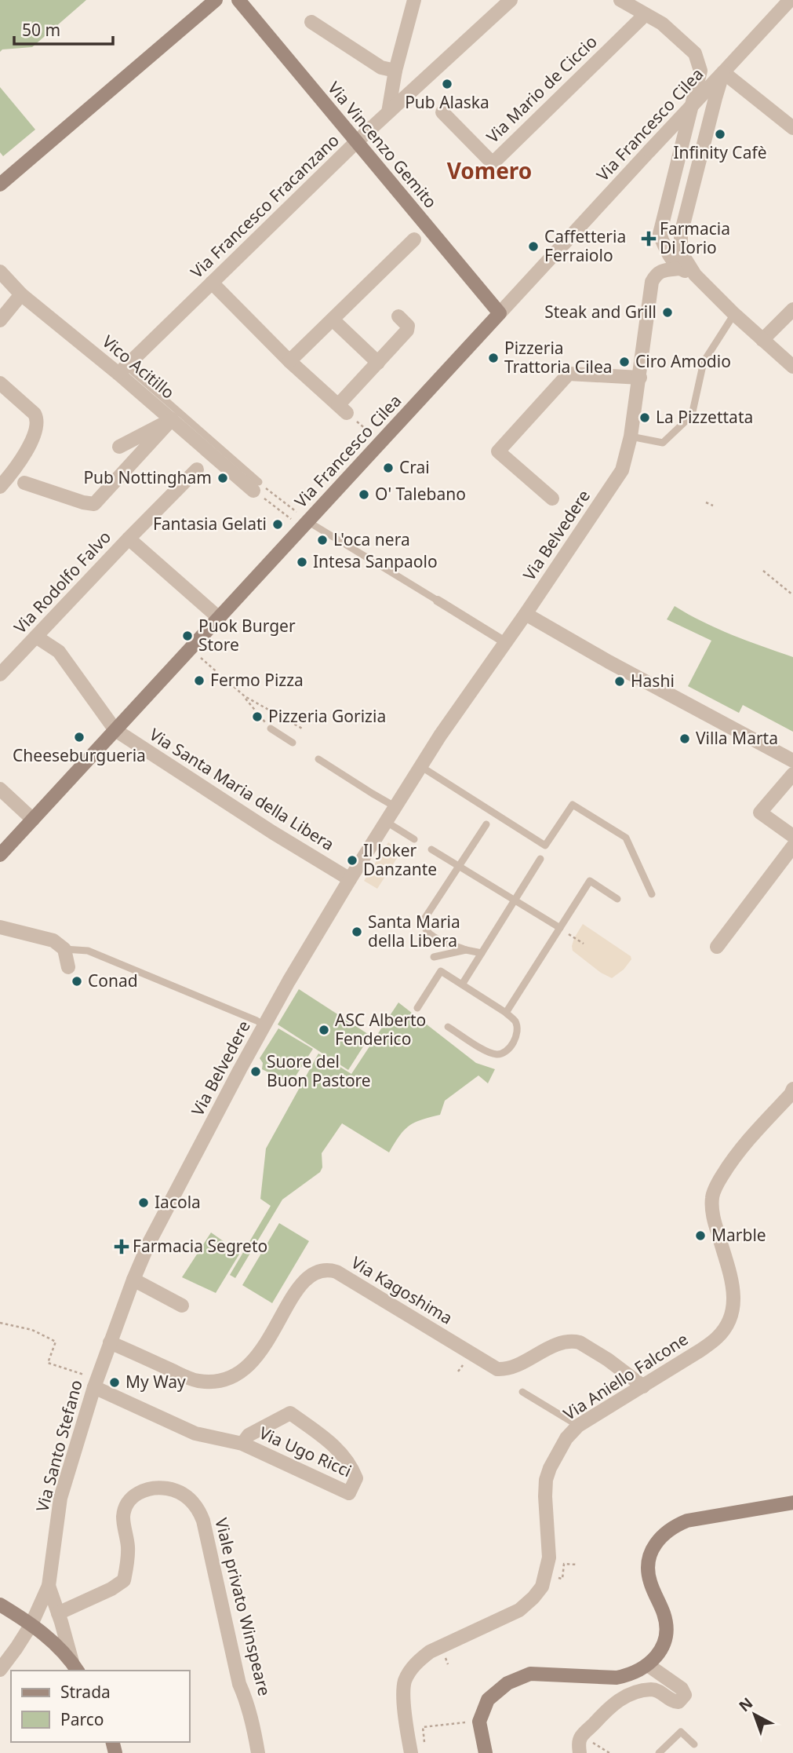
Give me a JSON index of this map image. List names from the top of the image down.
{
  "streets": {
    "main road": ["Via Francesco Cilea", "Via Vincenzo Gemito"],
    "street": [
      "Via Mario de Ciccio",
      "Via Francesco Fracanzano",
      "Vico Acitillo",
      "Via Belvedere",
      "Via Rodolfo Falvo",
      "Via Santa Maria della Libera",
      "Via Kagoshima",
      "Via Aniello Falcone",
      "Via Santo Stefano",
      "Via Ugo Ricci",
      "Viale privato Winspeare"
    ]
  },
  "crossings": [
    ["Via Francesco Cilea", "Via Vincenzo Gemito"],
    ["Via Francesco Cilea", "Via Santa Maria della Libera"],
    ["Via Vincenzo Gemito", "Via Francesco Fracanzano"],
    ["Via Francesco Fracanzano", "Vico Acitillo"],
    ["Via Belvedere", "Via Santa Maria della Libera"],
    ["Via Belvedere", "Via Santo Stefano"],
    ["Via Kagoshima", "Via Aniello Falcone"],
    ["Via Kagoshima", "Via Santo Stefano"],
    ["Via Santo Stefano", "Via Ugo Ricci"]
  ],
  "districts": ["Vomero"],
  "places": {
    "other": [
      "Pub Alaska",
      "Infinity Cafè",
      "Caffetteria Ferraiolo",
      "Steak and Grill",
      "Pizzeria Trattoria Cilea",
      "Ciro Amodio",
      "La Pizzettata",
      "Crai",
      "Pub Nottingham",
      "O' Talebano",
      "Fantasia Gelati",
      "L'oca nera",
      "Intesa Sanpaolo",
      "Puok Burger Store",
      "Fermo Pizza",
      "Hashi",
      "Pizzeria Gorizia",
      "Cheeseburgueria",
      "Villa Marta",
      "Il Joker Danzante",
      "Santa Maria della Libera",
      "Conad",
      "ASC Alberto Fenderico",
      "Suore del Buon Pastore",
      "Iacola",
      "Marble",
      "My Way"
    ],
    "health": ["Farmacia Di Iorio", "Farmacia Segreto"]
  },
  "legend": ["Strada", "Parco"],
  "scale_bar": "50 m",
  "north": "top left"
}
